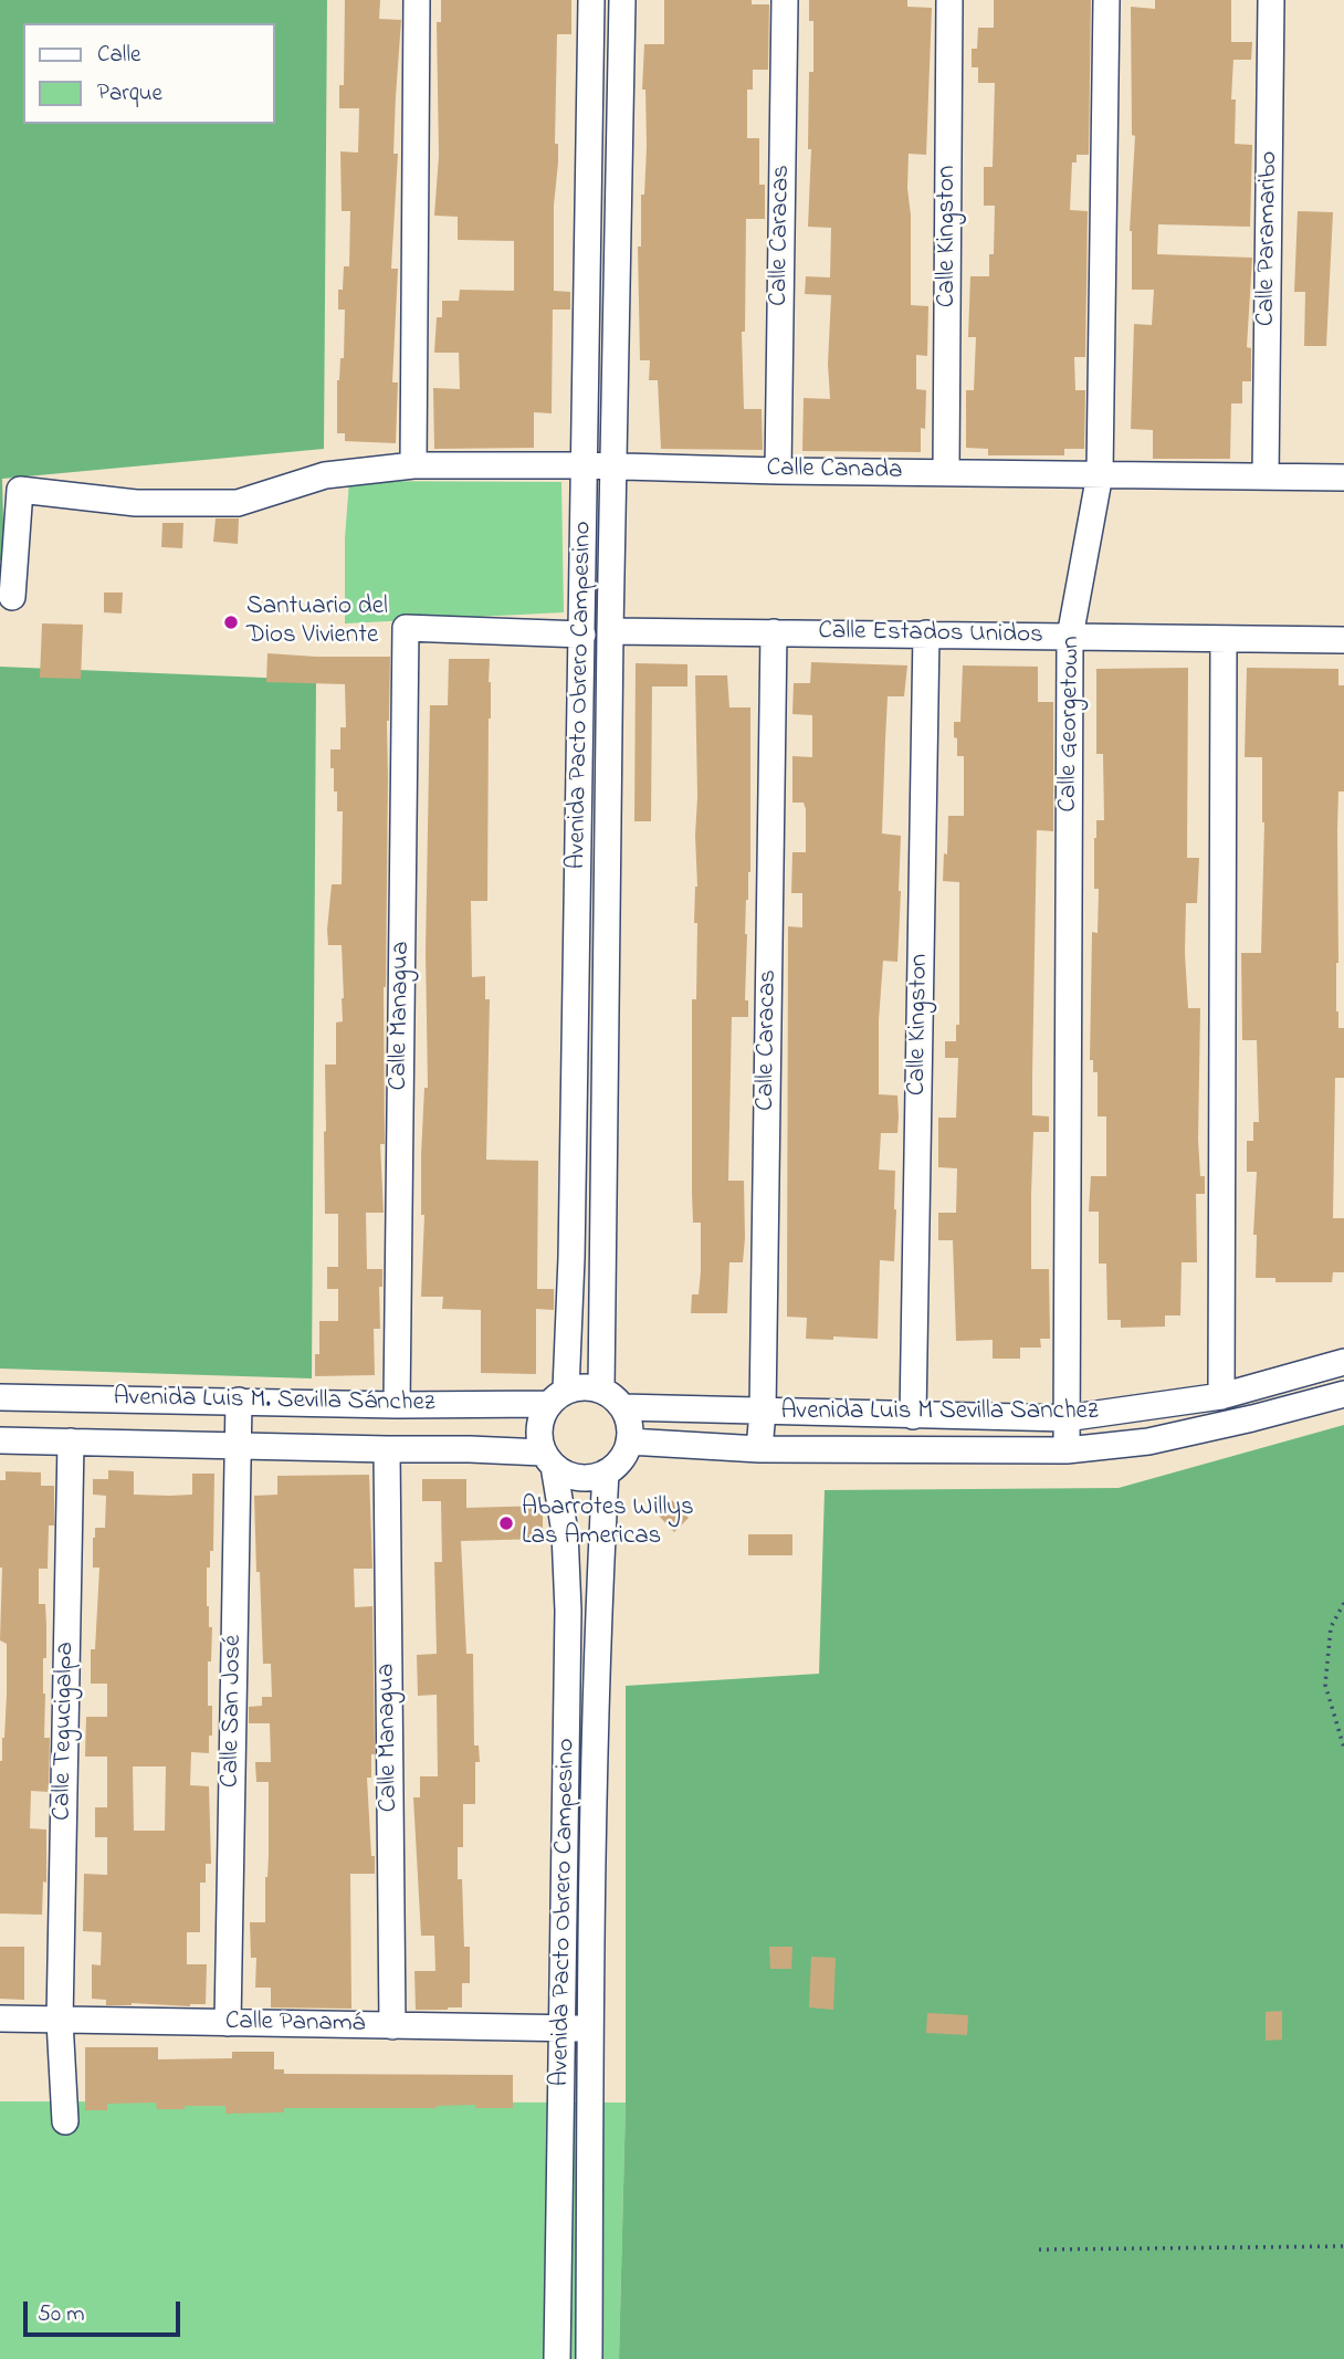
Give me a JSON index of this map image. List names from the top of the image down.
{
  "streets": {
    "street": [
      "Calle Caracas",
      "Calle Kingston",
      "Calle Paramaribo",
      "Calle Canada",
      "Calle Estados Unidos",
      "Avenida Pacto Obrero Campesino",
      "Calle Georgetown",
      "Calle Managua",
      "Avenida Luis M. Sevilla Sánchez",
      "Avenida Luis M Sevilla Sanchez",
      "Calle San José",
      "Calle Tegucigalpa",
      "Calle Panamá"
    ]
  },
  "crossings": [
    ["Calle Caracas", "Calle Canada"],
    ["Calle Caracas", "Calle Estados Unidos"],
    ["Calle Caracas", "Avenida Luis M Sevilla Sanchez"],
    ["Calle Kingston", "Calle Canada"],
    ["Calle Kingston", "Calle Estados Unidos"],
    ["Calle Kingston", "Avenida Luis M Sevilla Sanchez"],
    ["Calle Paramaribo", "Calle Canada"],
    ["Calle Canada", "Avenida Pacto Obrero Campesino"],
    ["Calle Canada", "Calle Georgetown"],
    ["Calle Estados Unidos", "Avenida Pacto Obrero Campesino"],
    ["Calle Estados Unidos", "Calle Georgetown"],
    ["Avenida Pacto Obrero Campesino", "Calle Managua"],
    ["Avenida Pacto Obrero Campesino", "Avenida Luis M. Sevilla Sánchez"],
    ["Avenida Pacto Obrero Campesino", "Avenida Luis M Sevilla Sanchez"],
    ["Avenida Pacto Obrero Campesino", "Calle Panamá"],
    ["Calle Georgetown", "Avenida Luis M Sevilla Sanchez"],
    ["Calle Managua", "Avenida Luis M. Sevilla Sánchez"],
    ["Calle Managua", "Calle Panamá"],
    ["Avenida Luis M. Sevilla Sánchez", "Avenida Luis M Sevilla Sanchez"],
    ["Avenida Luis M. Sevilla Sánchez", "Calle San José"],
    ["Avenida Luis M. Sevilla Sánchez", "Calle Tegucigalpa"],
    ["Calle San José", "Calle Panamá"],
    ["Calle Tegucigalpa", "Calle Panamá"]
  ],
  "places": ["Santuario del Dios Viviente", "Abarrotes Willys Las Americas"],
  "legend": ["Calle", "Parque"],
  "scale_bar": "50 m"
}
